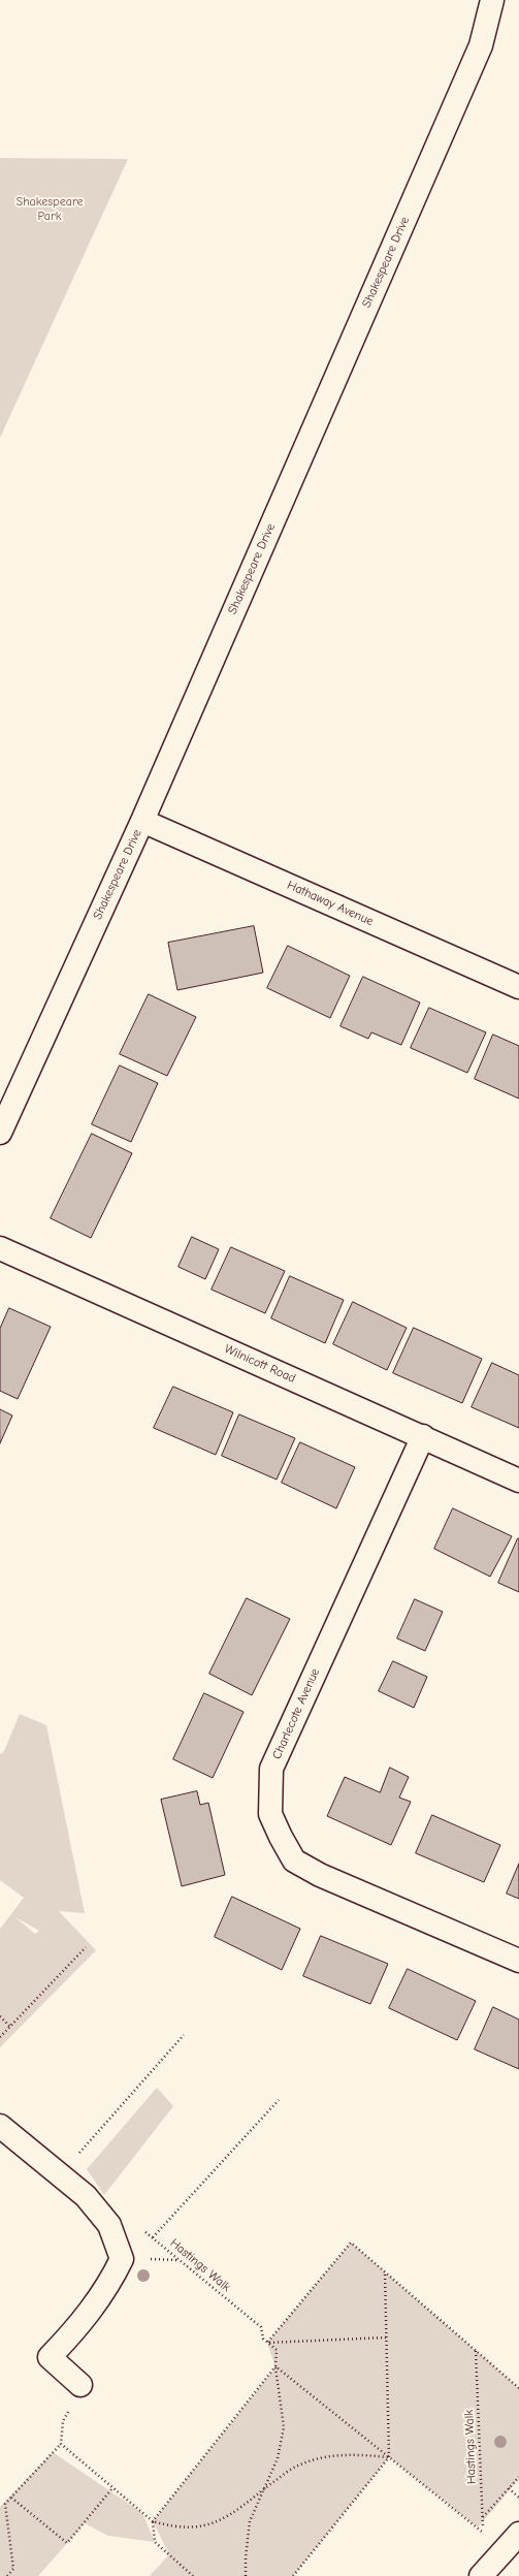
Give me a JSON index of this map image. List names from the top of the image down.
{
  "streets": {
    "street": [
      "Shakespeare Drive",
      "Hathaway Avenue",
      "Wilnicott Road",
      "Charlecote Avenue"
    ],
    "path": ["Hastings Walk"]
  },
  "crossings": [
    ["Shakespeare Drive", "Hathaway Avenue"],
    ["Wilnicott Road", "Charlecote Avenue"]
  ],
  "parks": ["Shakespeare Park"]
}
